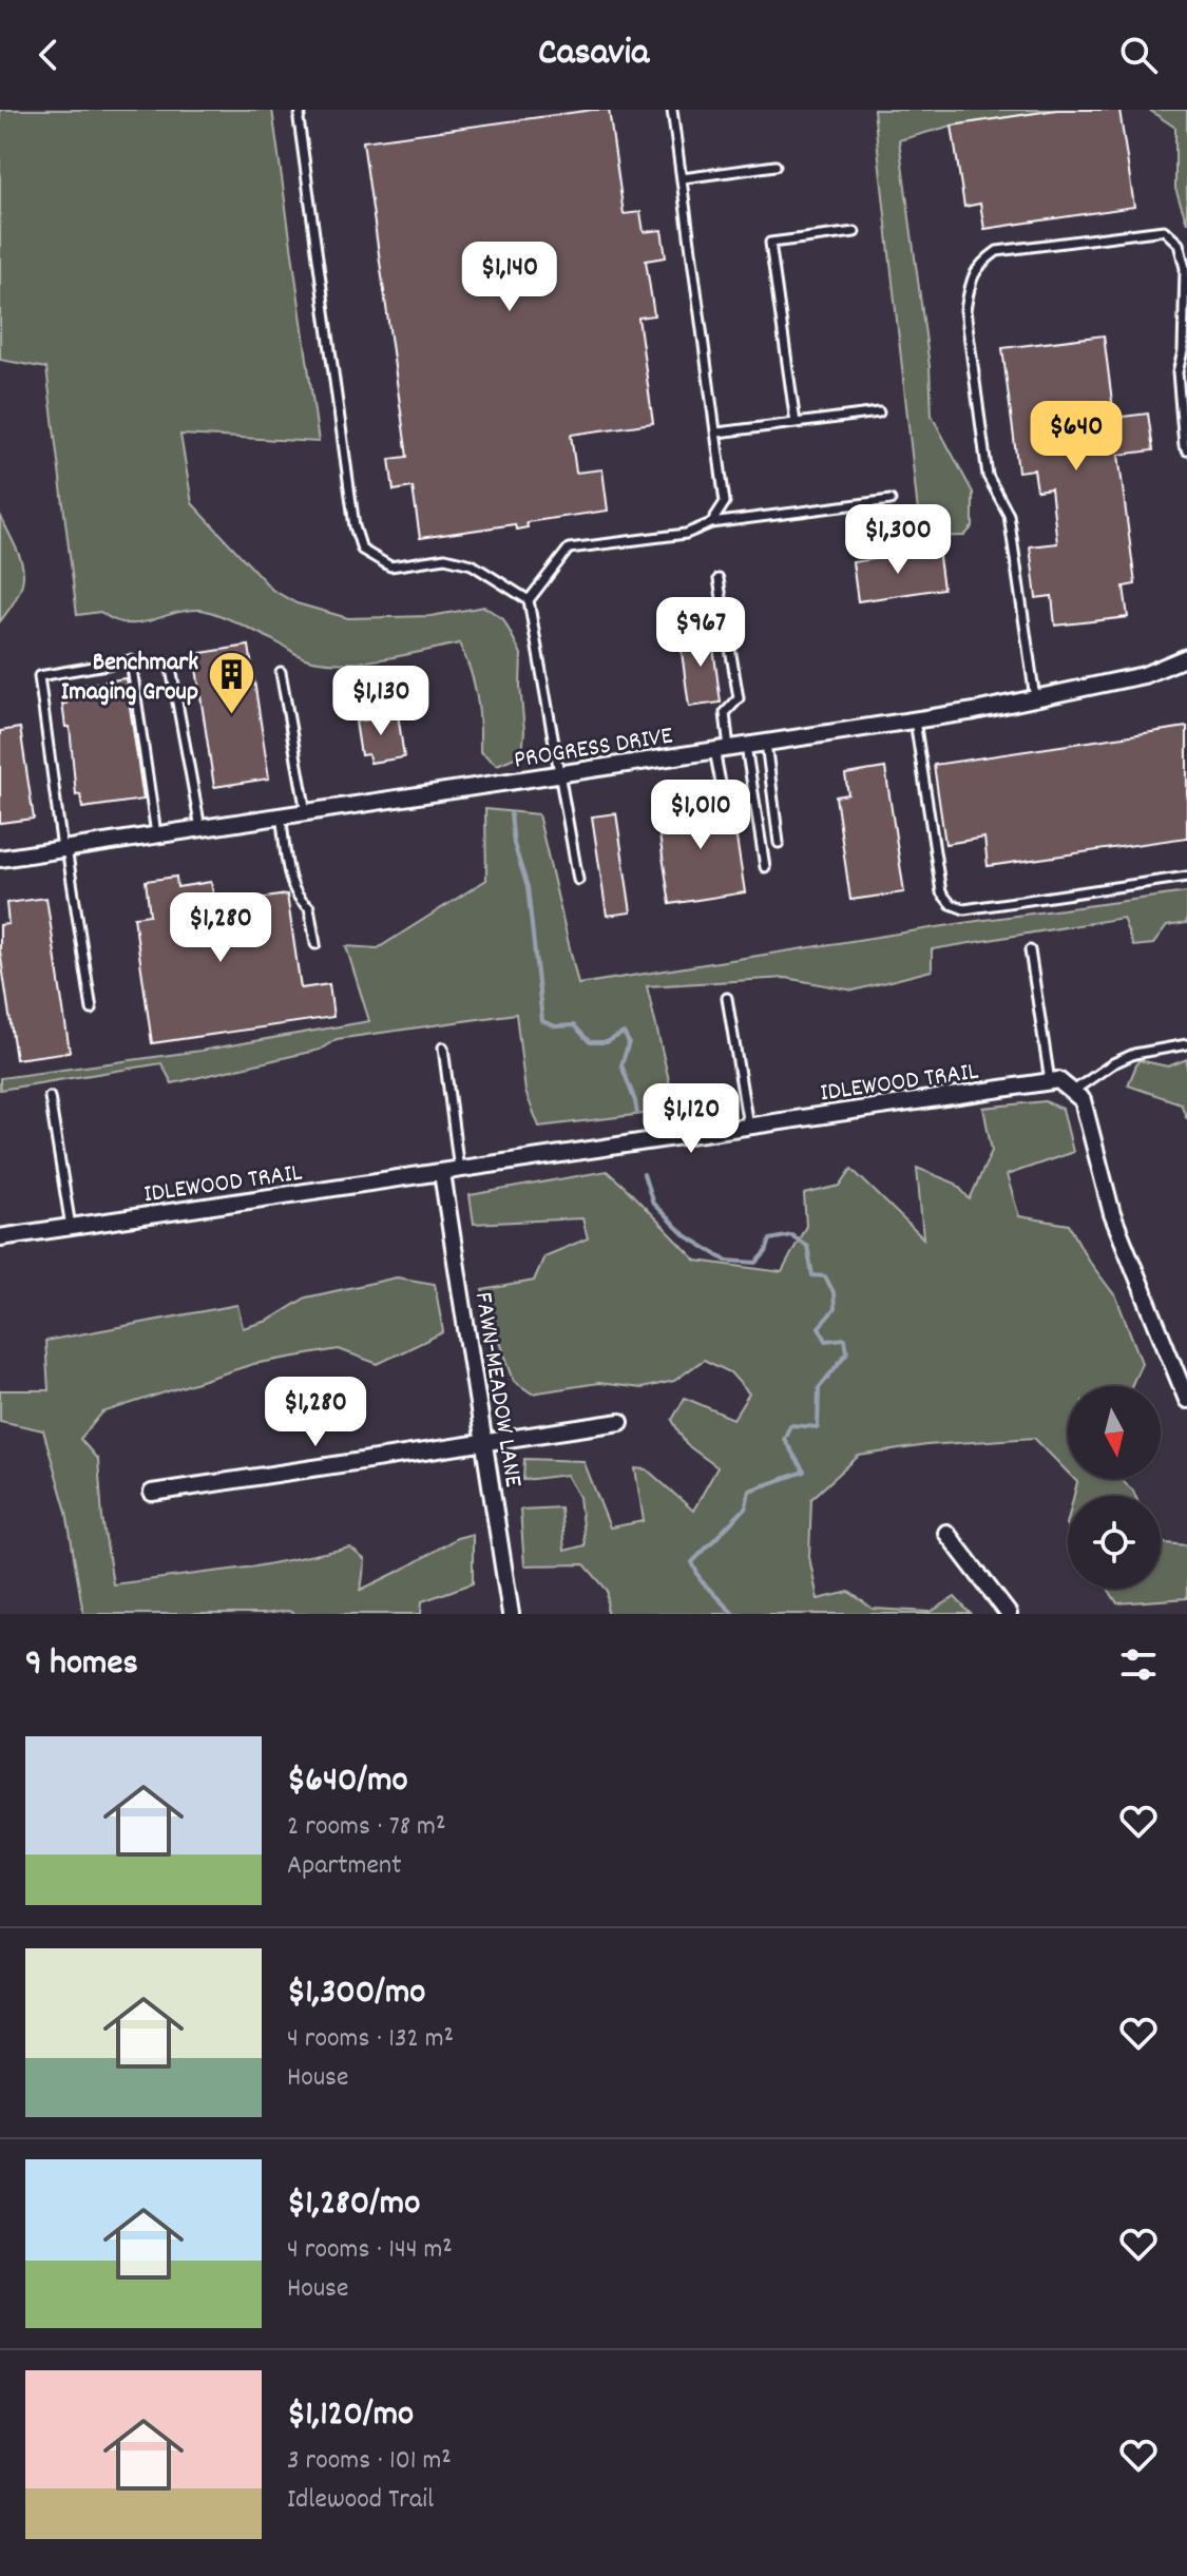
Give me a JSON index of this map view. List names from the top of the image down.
{
  "streets": {
    "street": ["PROGRESS DRIVE", "IDLEWOOD TRAIL", "FAWN-MEADOW LANE"]
  },
  "crossings": [
    ["IDLEWOOD TRAIL", "FAWN-MEADOW LANE"]
  ],
  "places": {
    "building": ["Benchmark Imaging Group"]
  },
  "north": "bottom",
  "page": {
    "header": "Casavia",
    "price": [
      "$1,140",
      "$640",
      "$1,300",
      "$967",
      "$1,130",
      "$1,010",
      "$1,280",
      "$1,120",
      "$1,280"
    ],
    "heading": "9 homes",
    "list": [
      {
        "name": "$640/mo",
        "note": "2 rooms · 78 m² · Apartment"
      },
      {
        "name": "$1,300/mo",
        "note": "4 rooms · 132 m² · House"
      },
      {
        "name": "$1,280/mo",
        "note": "4 rooms · 144 m² · House"
      },
      {
        "name": "$1,120/mo",
        "note": "3 rooms · 101 m² · Idlewood Trail"
      }
    ]
  }
}
